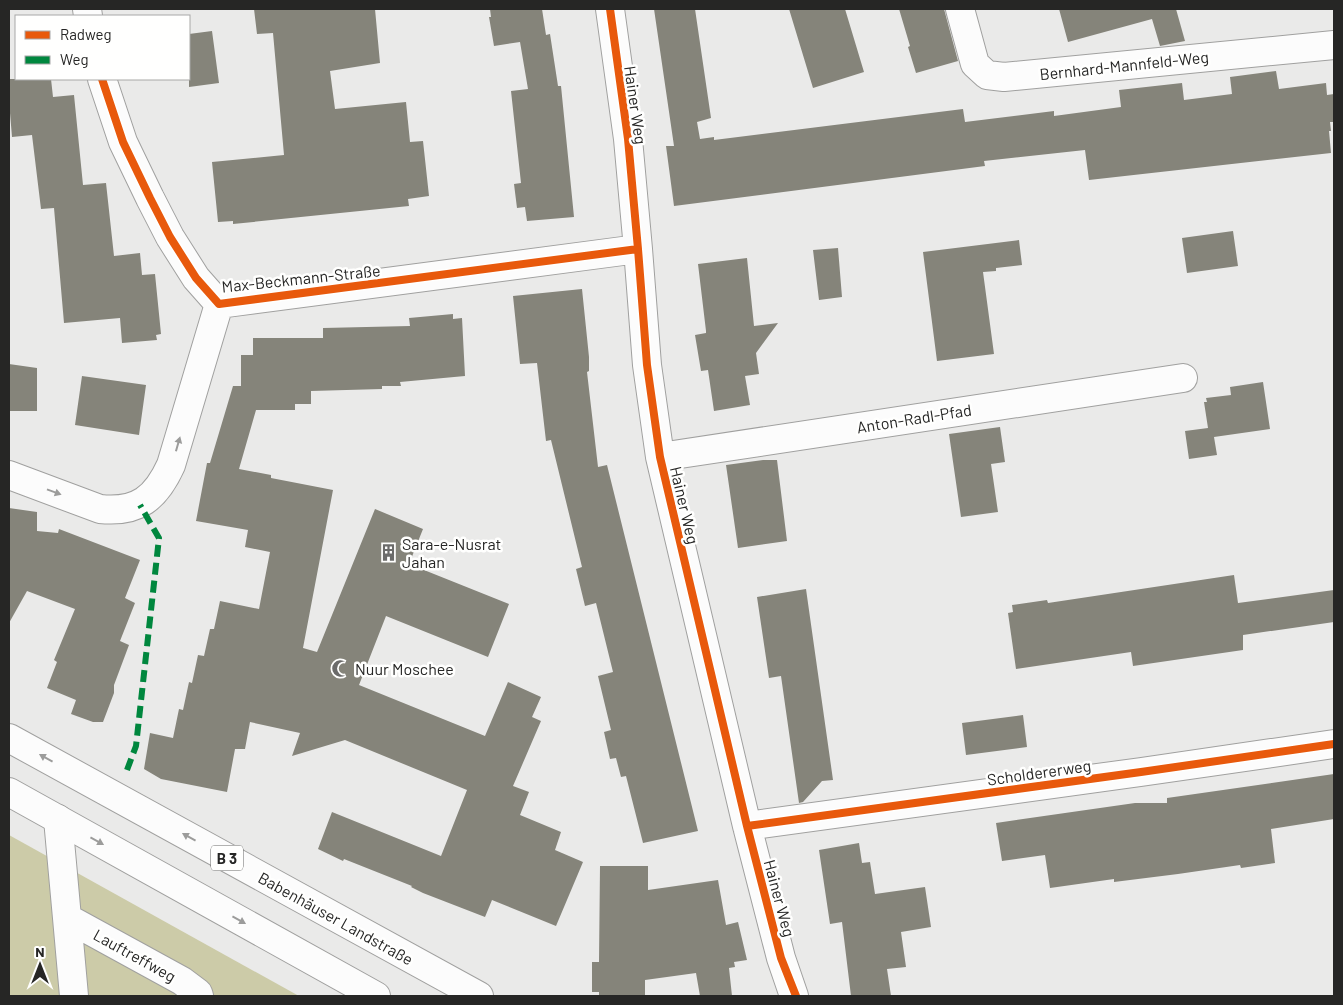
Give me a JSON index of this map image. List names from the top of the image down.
{
  "streets": {
    "street": [
      "Bernhard-Mannfeld-Weg",
      "Hainer Weg",
      "Max-Beckmann-Straße",
      "Anton-Radl-Pfad",
      "Scholdererweg",
      "B 3",
      "Babenhäuser Landstraße",
      "Lauftreffweg"
    ]
  },
  "crossings": [
    ["Hainer Weg", "Max-Beckmann-Straße"],
    ["Hainer Weg", "Anton-Radl-Pfad"],
    ["Hainer Weg", "Scholdererweg"]
  ],
  "places": {
    "building": ["Sara-e-Nusrat Jahan"],
    "mosque": ["Nuur Moschee"]
  },
  "legend": ["Radweg", "Weg"],
  "north": "top"
}
